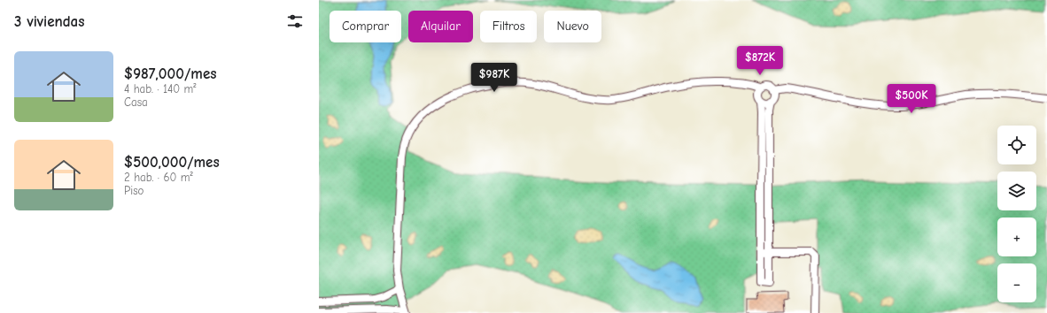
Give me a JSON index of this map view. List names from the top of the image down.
{
  "page": {
    "heading": "3 viviendas",
    "chip": [
      "Comprar",
      "Alquilar",
      "Filtros",
      "Nuevo"
    ],
    "list": [
      {
        "name": "$987,000/mes",
        "note": "4 hab. · 140 m² · Casa"
      },
      {
        "name": "$500,000/mes",
        "note": "2 hab. · 60 m² · Piso"
      }
    ],
    "price": ["$872K", "$987K", "$500K"],
    "map_buttons": ["+", "−"]
  }
}
